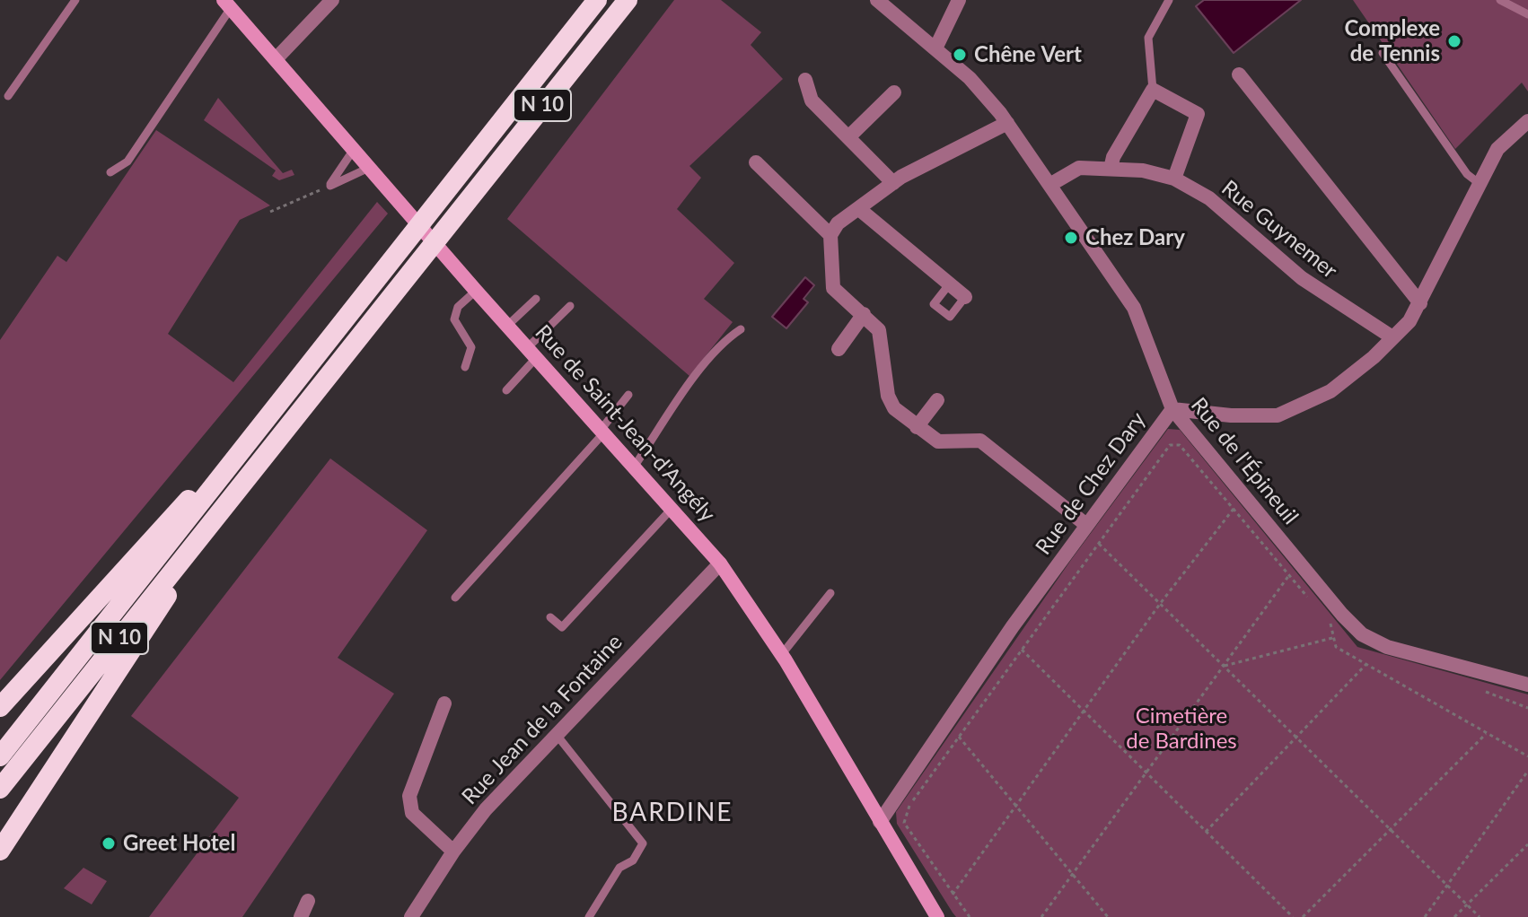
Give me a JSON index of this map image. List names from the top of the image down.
{
  "streets": {
    "highway": ["N 10"],
    "main road": ["Rue de Saint-Jean-d'Angély"],
    "street": [
      "Rue Guynemer",
      "Rue de l'Épineuil",
      "Rue de Chez Dary",
      "Rue Jean de la Fontaine"
    ]
  },
  "crossings": [
    ["Rue Guynemer", "Rue de l'Épineuil"],
    ["Rue Guynemer", "Rue de Chez Dary"],
    ["Rue de Saint-Jean-d'Angély", "Rue de Chez Dary"],
    ["Rue de Saint-Jean-d'Angély", "Rue Jean de la Fontaine"],
    ["Rue de l'Épineuil", "Rue de Chez Dary"]
  ],
  "districts": ["BARDINE"],
  "parks": ["Cimetière de Bardines"],
  "places": [
    "Complexe de Tennis",
    "Chêne Vert",
    "Chez Dary",
    "Greet Hotel"
  ]
}
